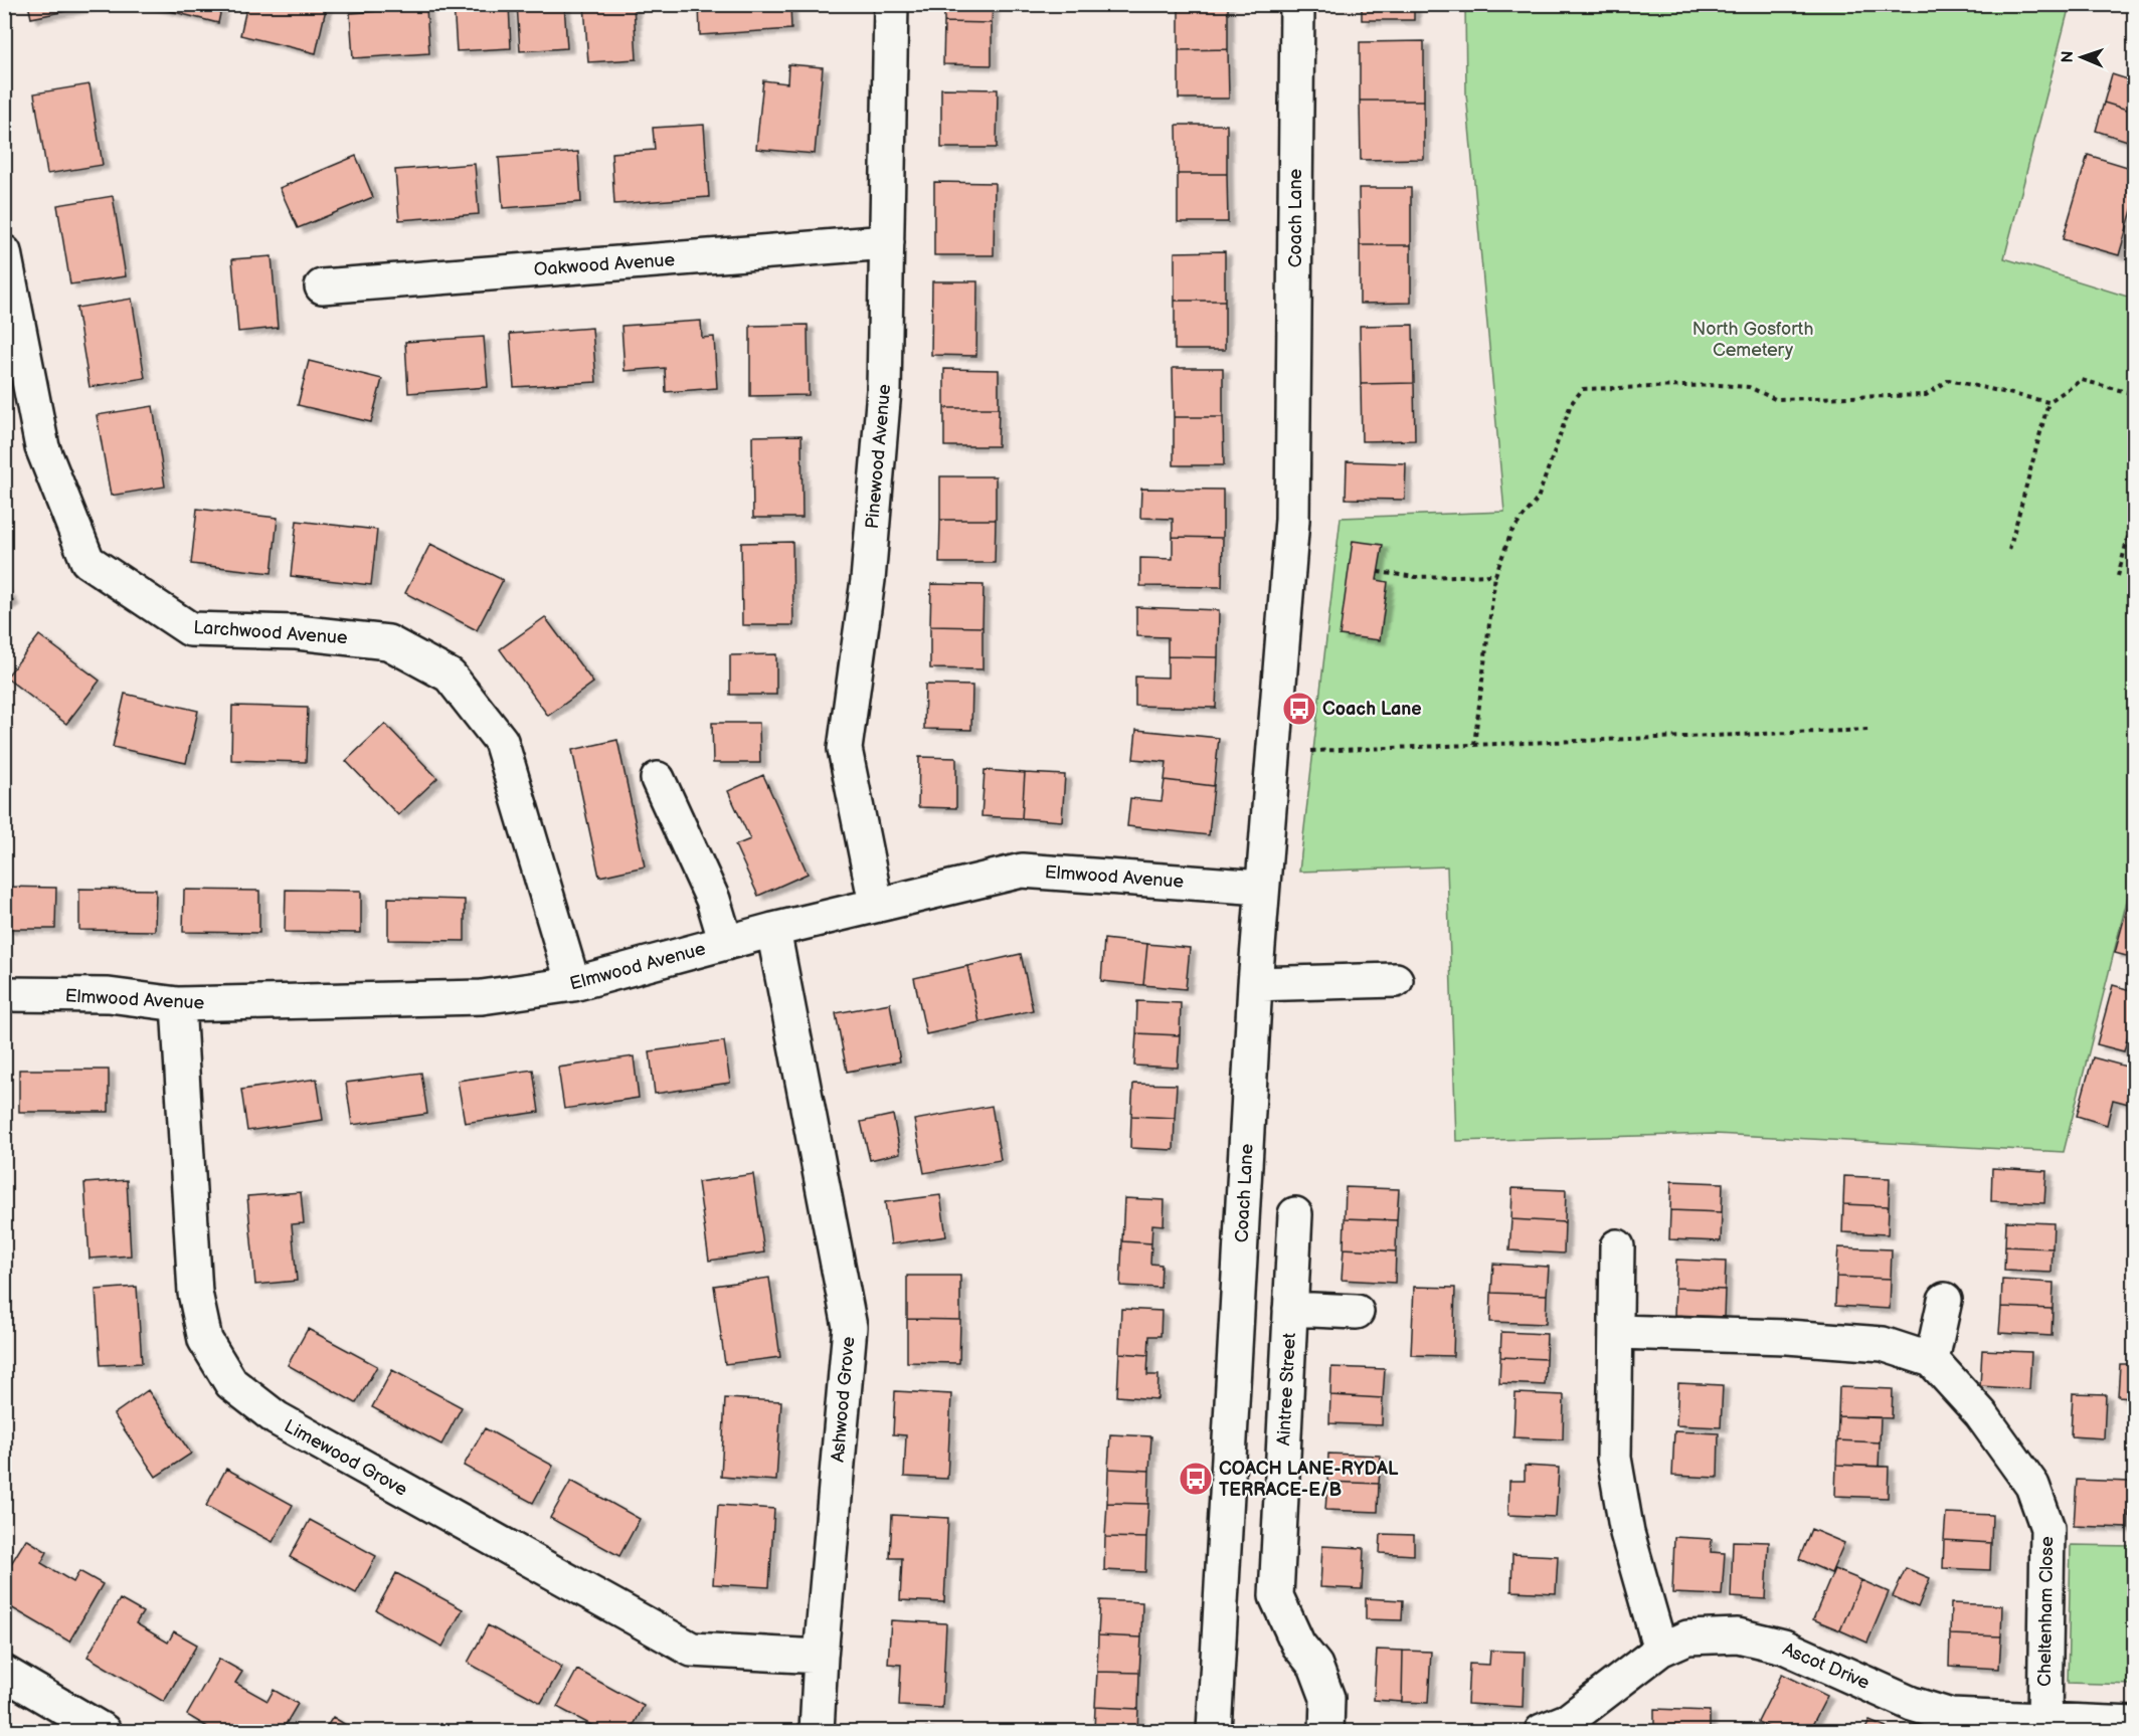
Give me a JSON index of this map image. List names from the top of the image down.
{
  "streets": {
    "street": [
      "Coach Lane",
      "Oakwood Avenue",
      "Pinewood Avenue",
      "Larchwood Avenue",
      "Elmwood Avenue",
      "Aintree Street",
      "Ashwood Grove",
      "Limewood Grove",
      "Cheltenham Close",
      "Ascot Drive"
    ]
  },
  "crossings": [
    ["Coach Lane", "Elmwood Avenue"],
    ["Oakwood Avenue", "Pinewood Avenue"],
    ["Pinewood Avenue", "Elmwood Avenue"],
    ["Larchwood Avenue", "Elmwood Avenue"],
    ["Elmwood Avenue", "Ashwood Grove"],
    ["Elmwood Avenue", "Limewood Grove"],
    ["Ashwood Grove", "Limewood Grove"],
    ["Cheltenham Close", "Ascot Drive"]
  ],
  "parks": ["North Gosforth Cemetery"],
  "places": {
    "bus stop": ["Coach Lane", "COACH LANE-RYDAL TERRACE-E/B"]
  },
  "north": "left"
}
